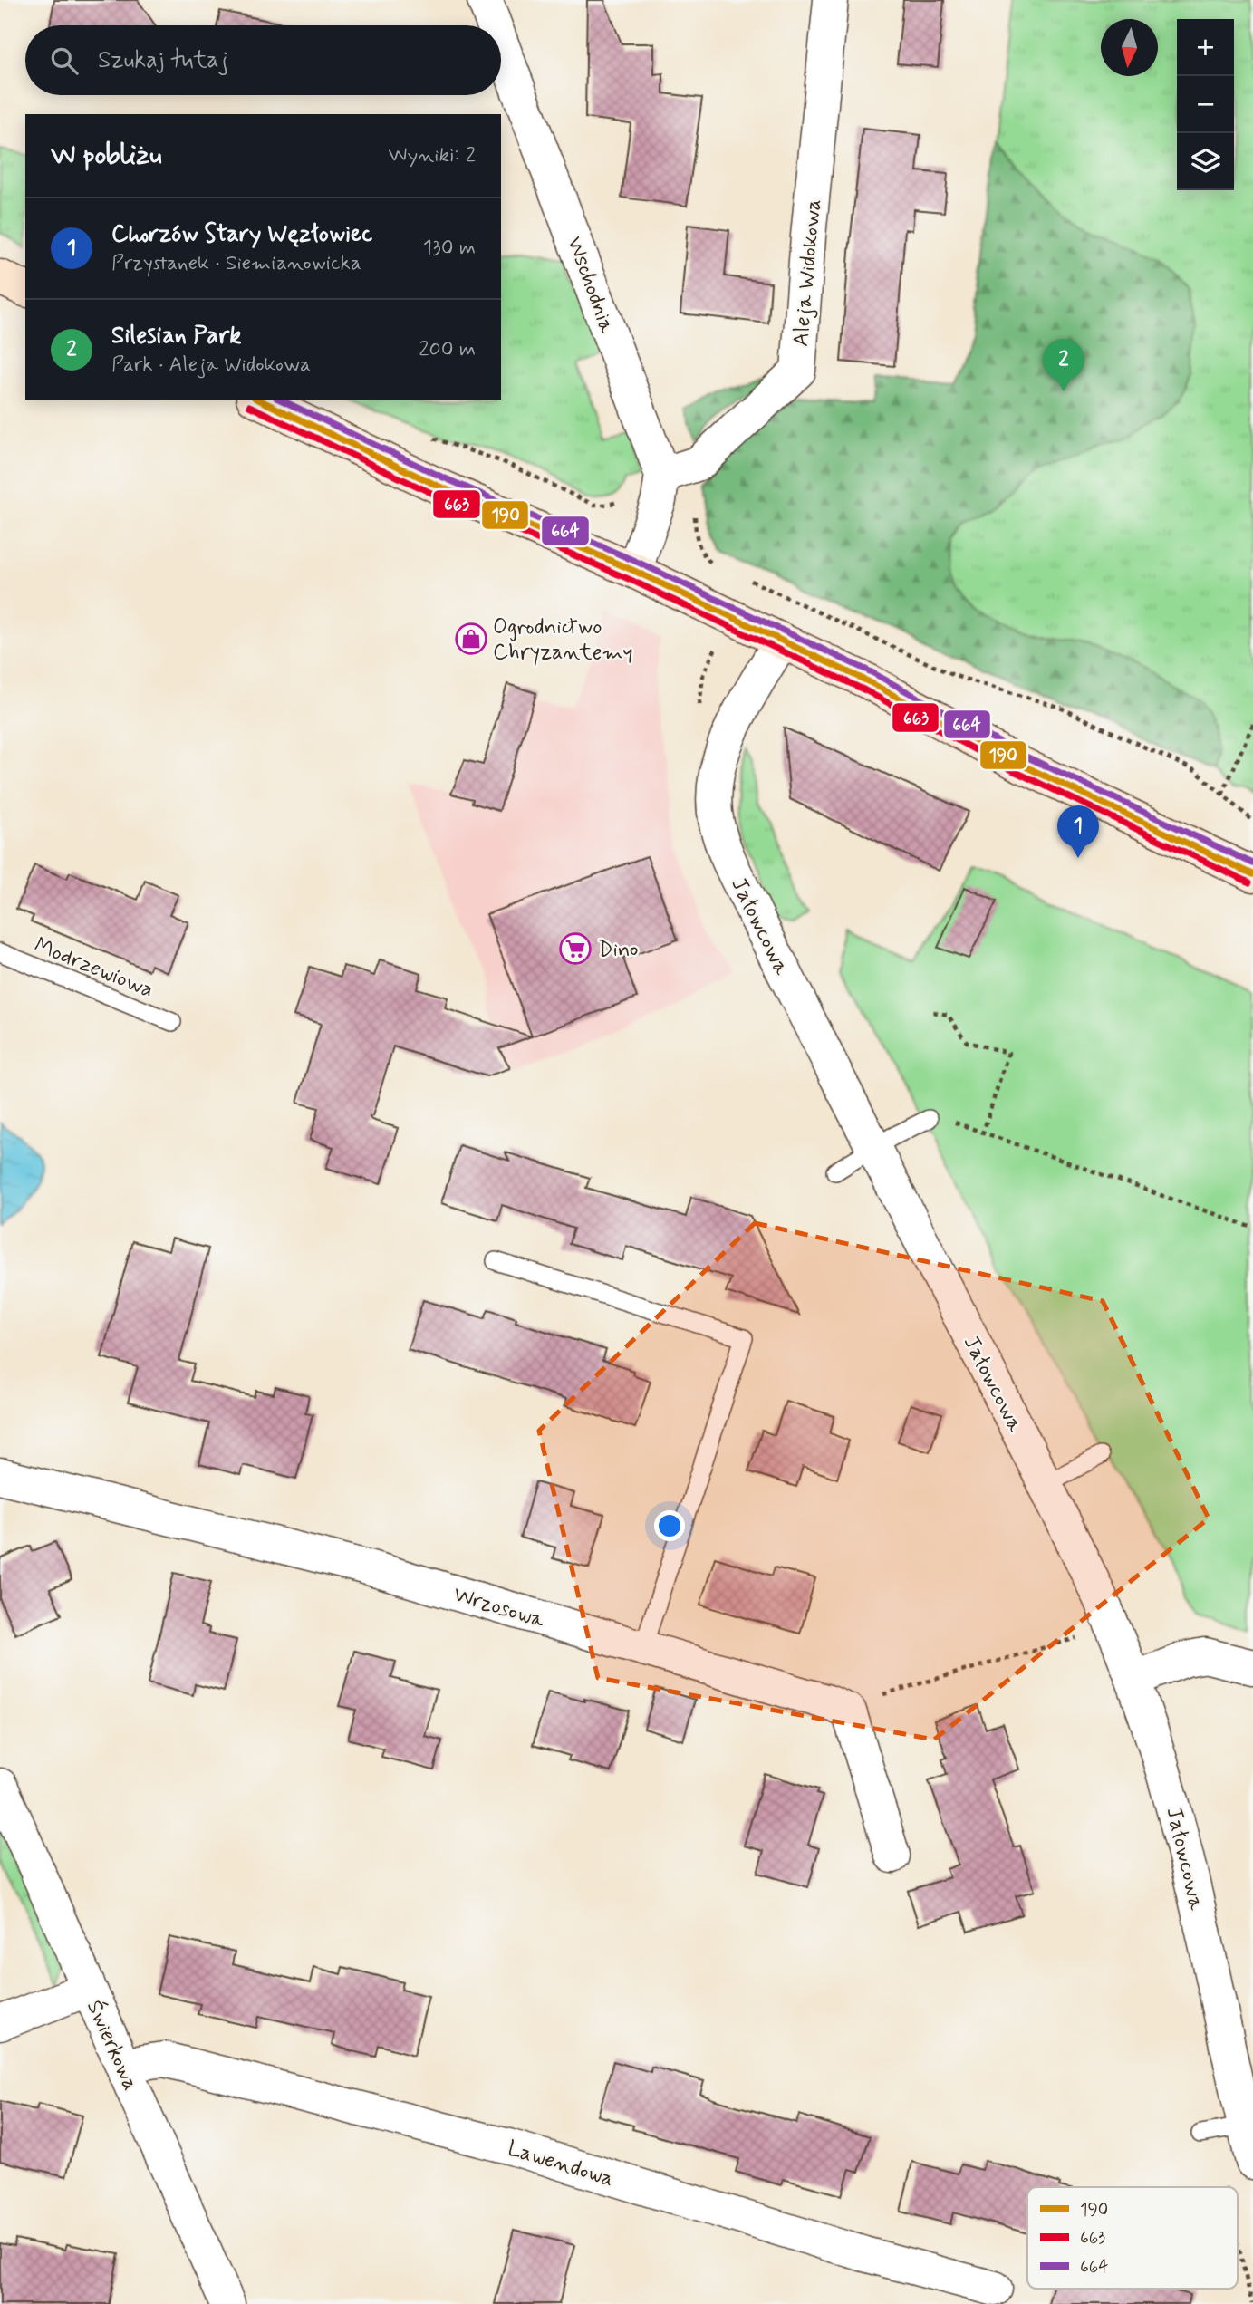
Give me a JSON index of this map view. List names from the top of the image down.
{
  "streets": {
    "street": [
      "Aleja Widokowa",
      "Wschodnia",
      "Jałowcowa",
      "Wrzosowa",
      "Świerkowa",
      "Lawendowa"
    ],
    "lane": ["Modrzewiowa"]
  },
  "crossings": [
    ["Aleja Widokowa", "Wschodnia"],
    ["Świerkowa", "Lawendowa"]
  ],
  "places": {
    "shop": ["Ogrodnictwo Chryzantemy"],
    "supermarket": ["Dino"]
  },
  "lines": ["transit line 190", "transit line 664", "transit line 663"],
  "legend": ["190", "663", "664"],
  "north": "bottom",
  "page": {
    "map_buttons": ["+", "−"],
    "search": "Szukaj tutaj",
    "heading": ["W pobliżu", "Wyniki: 2"],
    "list": [
      {
        "mark": "1",
        "name": "Chorzów Stary Węzłowiec",
        "note": "Przystanek · Siemianowicka",
        "value": "130 m"
      },
      {
        "mark": "2",
        "name": "Silesian Park",
        "note": "Park · Aleja Widokowa",
        "value": "200 m"
      }
    ],
    "pins": ["2", "1"]
  }
}
